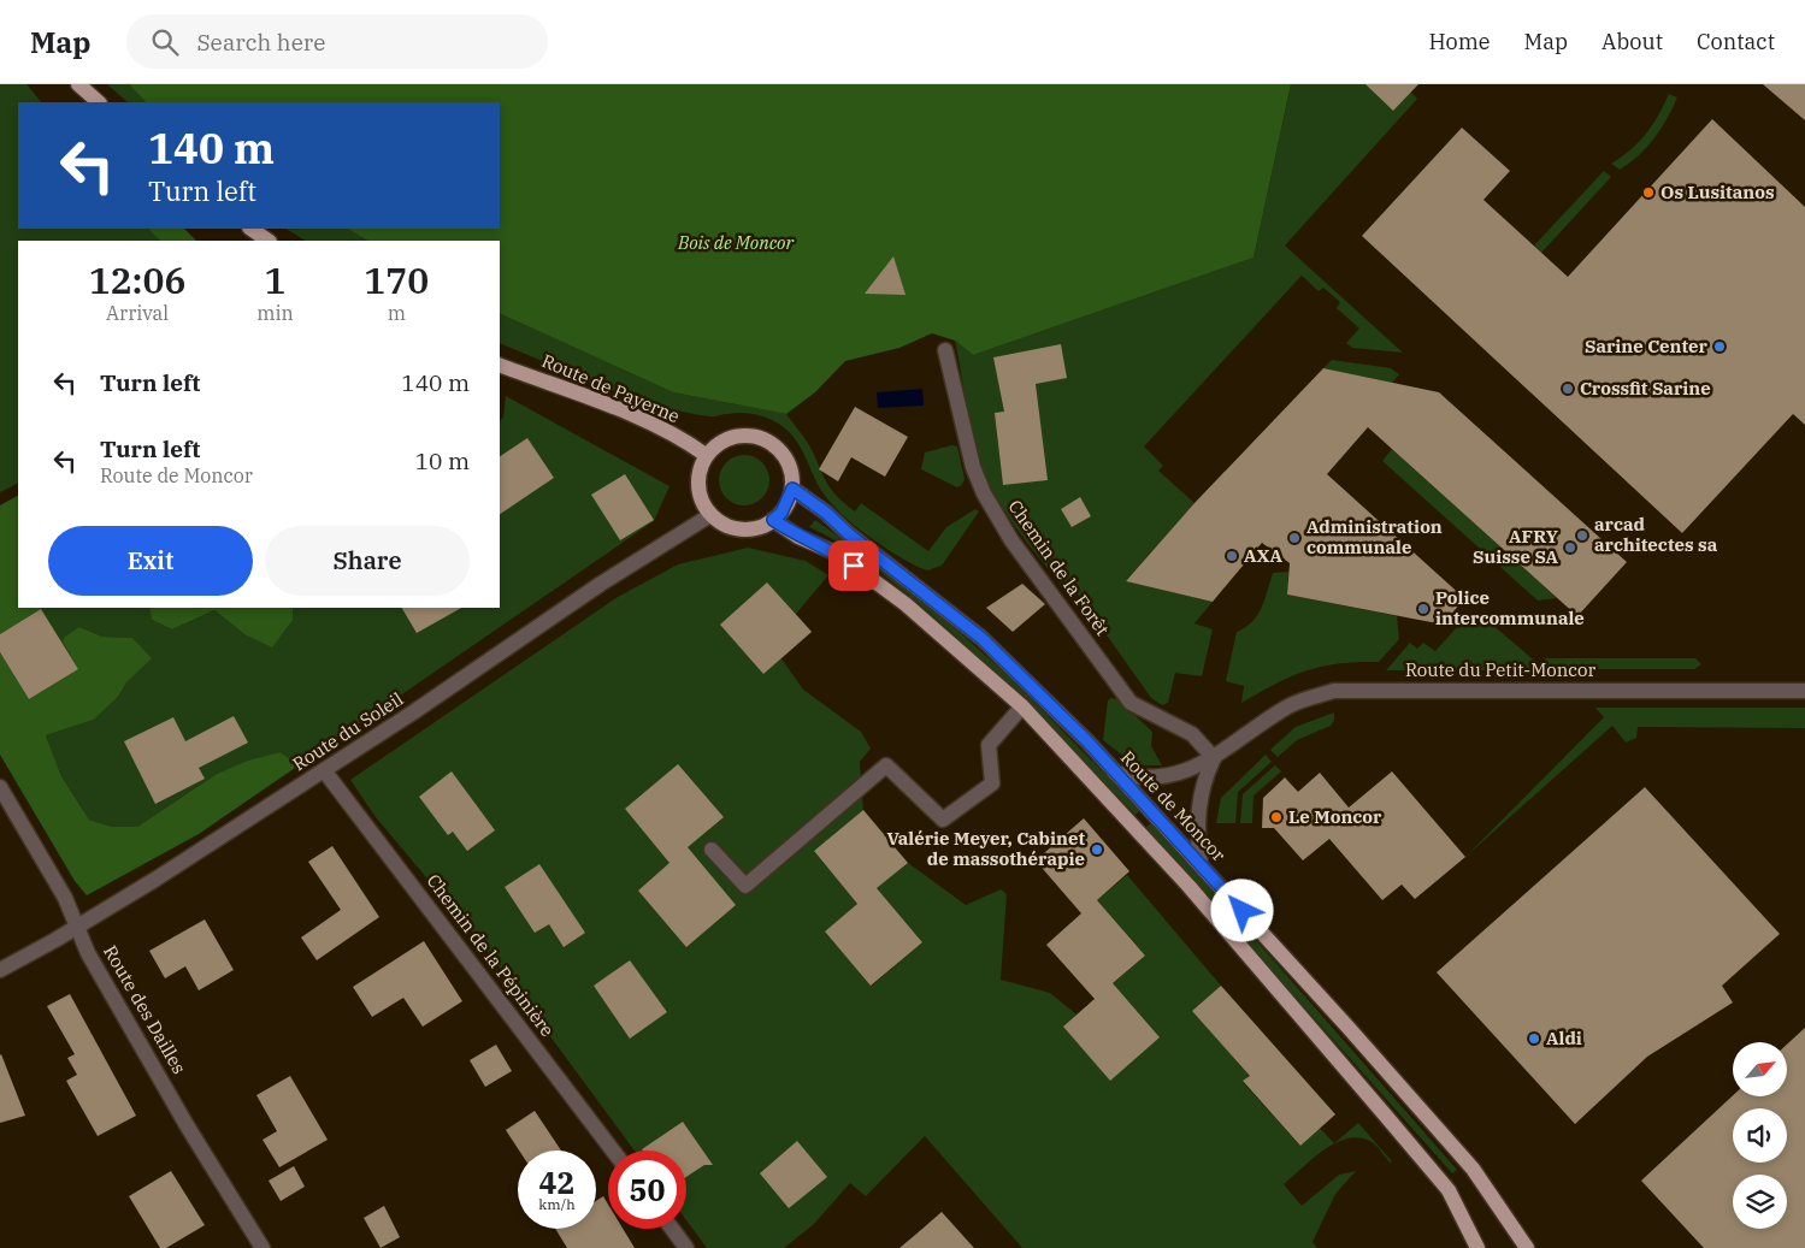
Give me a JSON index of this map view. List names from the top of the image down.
{
  "streets": {
    "main road": ["Route de Payerne", "Route de Moncor"],
    "street": [
      "Chemin de la Forêt",
      "Route du Petit-Moncor",
      "Route du Soleil",
      "Chemin de la Pépinière",
      "Route des Dailles"
    ]
  },
  "crossings": [
    ["Route de Payerne", "Route du Soleil"],
    ["Route de Payerne", "Route de Moncor"],
    ["Chemin de la Forêt", "Route du Petit-Moncor"],
    ["Route du Petit-Moncor", "Route de Moncor"],
    ["Route du Soleil", "Route de Moncor"],
    ["Route du Soleil", "Chemin de la Pépinière"],
    ["Route du Soleil", "Route des Dailles"]
  ],
  "parks": ["Bois de Moncor"],
  "places": [
    "Os Lusitanos",
    "Sarine Center",
    "Crossfit Sarine",
    "arcad architectes sa",
    "Administration communale",
    "AFRY Suisse SA",
    "AXA",
    "Police intercommunale",
    "Le Moncor",
    "Valérie Meyer, Cabinet de massothérapie",
    "Aldi"
  ],
  "north": "top right",
  "page": {
    "header": "Map",
    "search": "Search here",
    "nav": [
      "Home",
      "Map",
      "About",
      "Contact"
    ],
    "turn": ["140 m", "Turn left"],
    "eta": [
      "12:06",
      "Arrival",
      "1",
      "min",
      "170",
      "m"
    ],
    "list": [
      {
        "name": "Turn left",
        "value": "140 m"
      },
      {
        "name": "Turn left",
        "note": "Route de Moncor",
        "value": "10 m"
      }
    ],
    "buttons": ["Exit", "Share"],
    "speed": "42 km/h",
    "limit": "50"
  }
}
